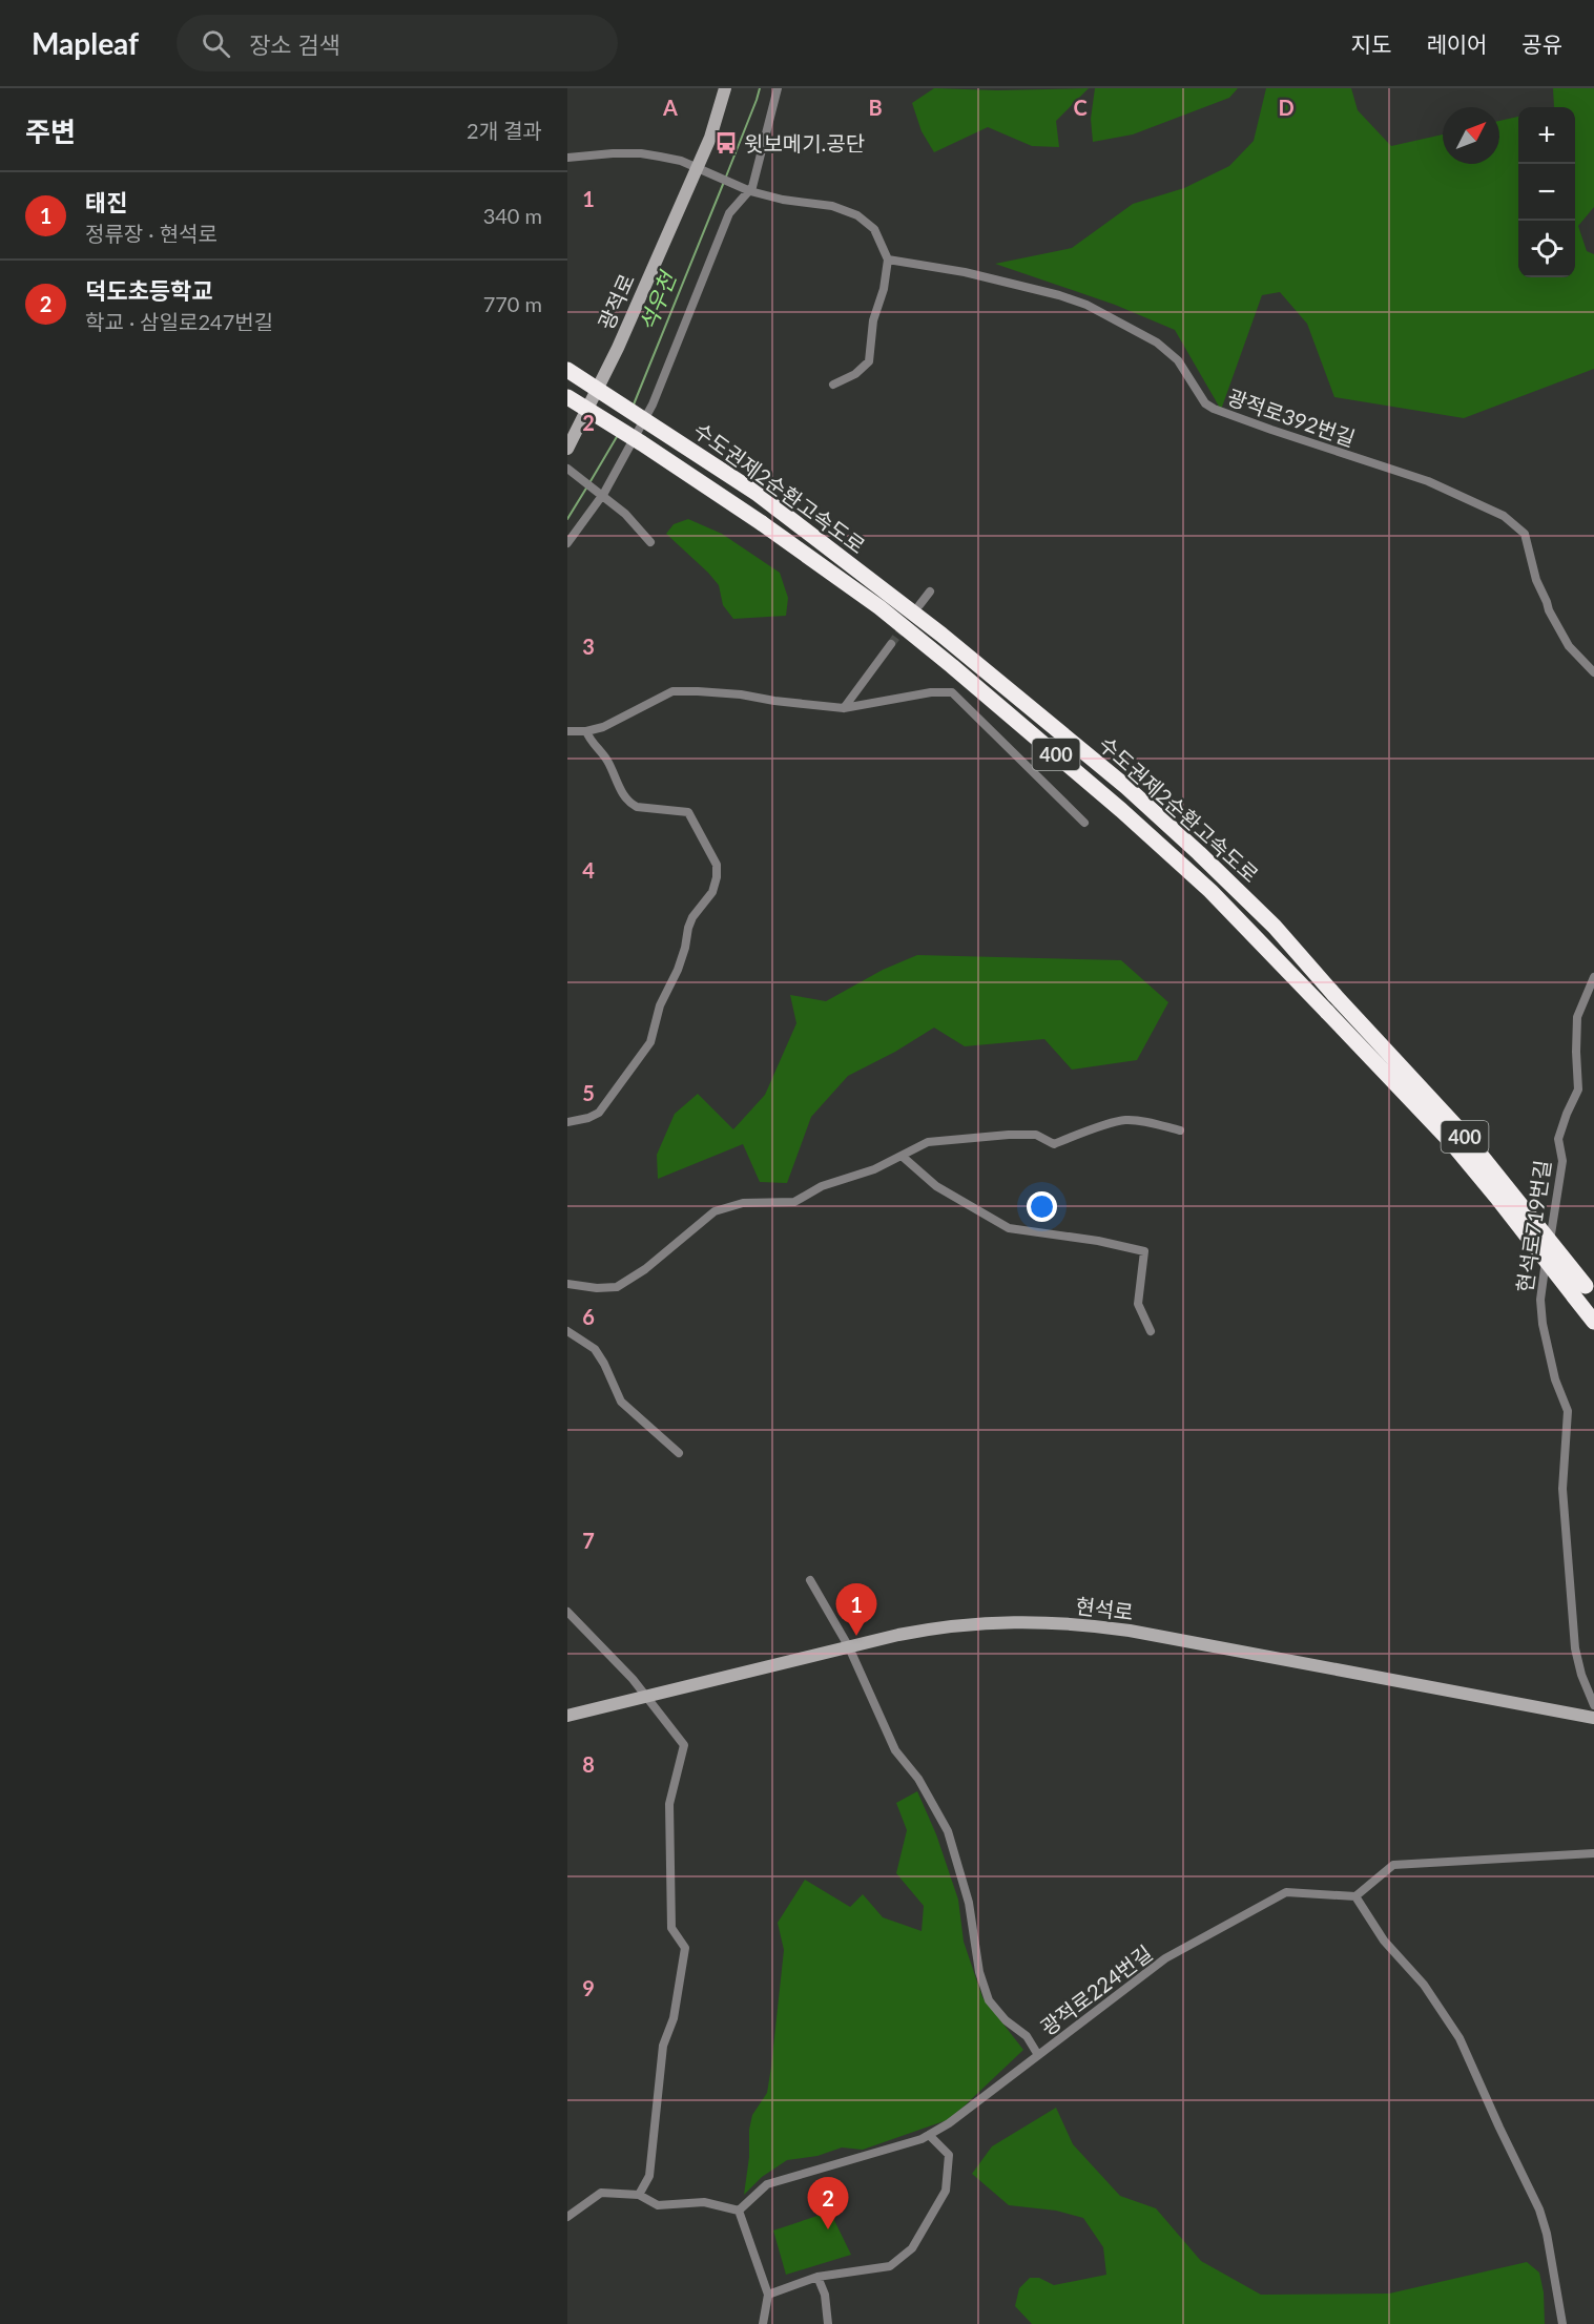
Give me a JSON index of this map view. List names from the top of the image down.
{
  "streets": {
    "highway": ["수도권제2순환고속도로", "400"],
    "street": [
      "광적로",
      "광적로392번길",
      "현석로719번길",
      "현석로",
      "광적로224번길"
    ]
  },
  "water": ["석우천"],
  "places": {
    "bus stop": ["윗보메기.공단"]
  },
  "north": "top right",
  "page": {
    "header": "Mapleaf",
    "search": "장소 검색",
    "nav": ["지도", "레이어", "공유"],
    "heading": ["주변", "2개 결과"],
    "map_buttons": ["+", "−"],
    "list": [
      {
        "mark": "1",
        "name": "태진",
        "note": "정류장 · 현석로",
        "value": "340 m"
      },
      {
        "mark": "2",
        "name": "덕도초등학교",
        "note": "학교 · 삼일로247번길",
        "value": "770 m"
      }
    ],
    "pins": ["1", "2"]
  },
  "grid": {
    "columns": [
      "A",
      "B",
      "C",
      "D"
    ],
    "rows": [
      "1",
      "2",
      "3",
      "4",
      "5",
      "6",
      "7",
      "8",
      "9"
    ]
  }
}
